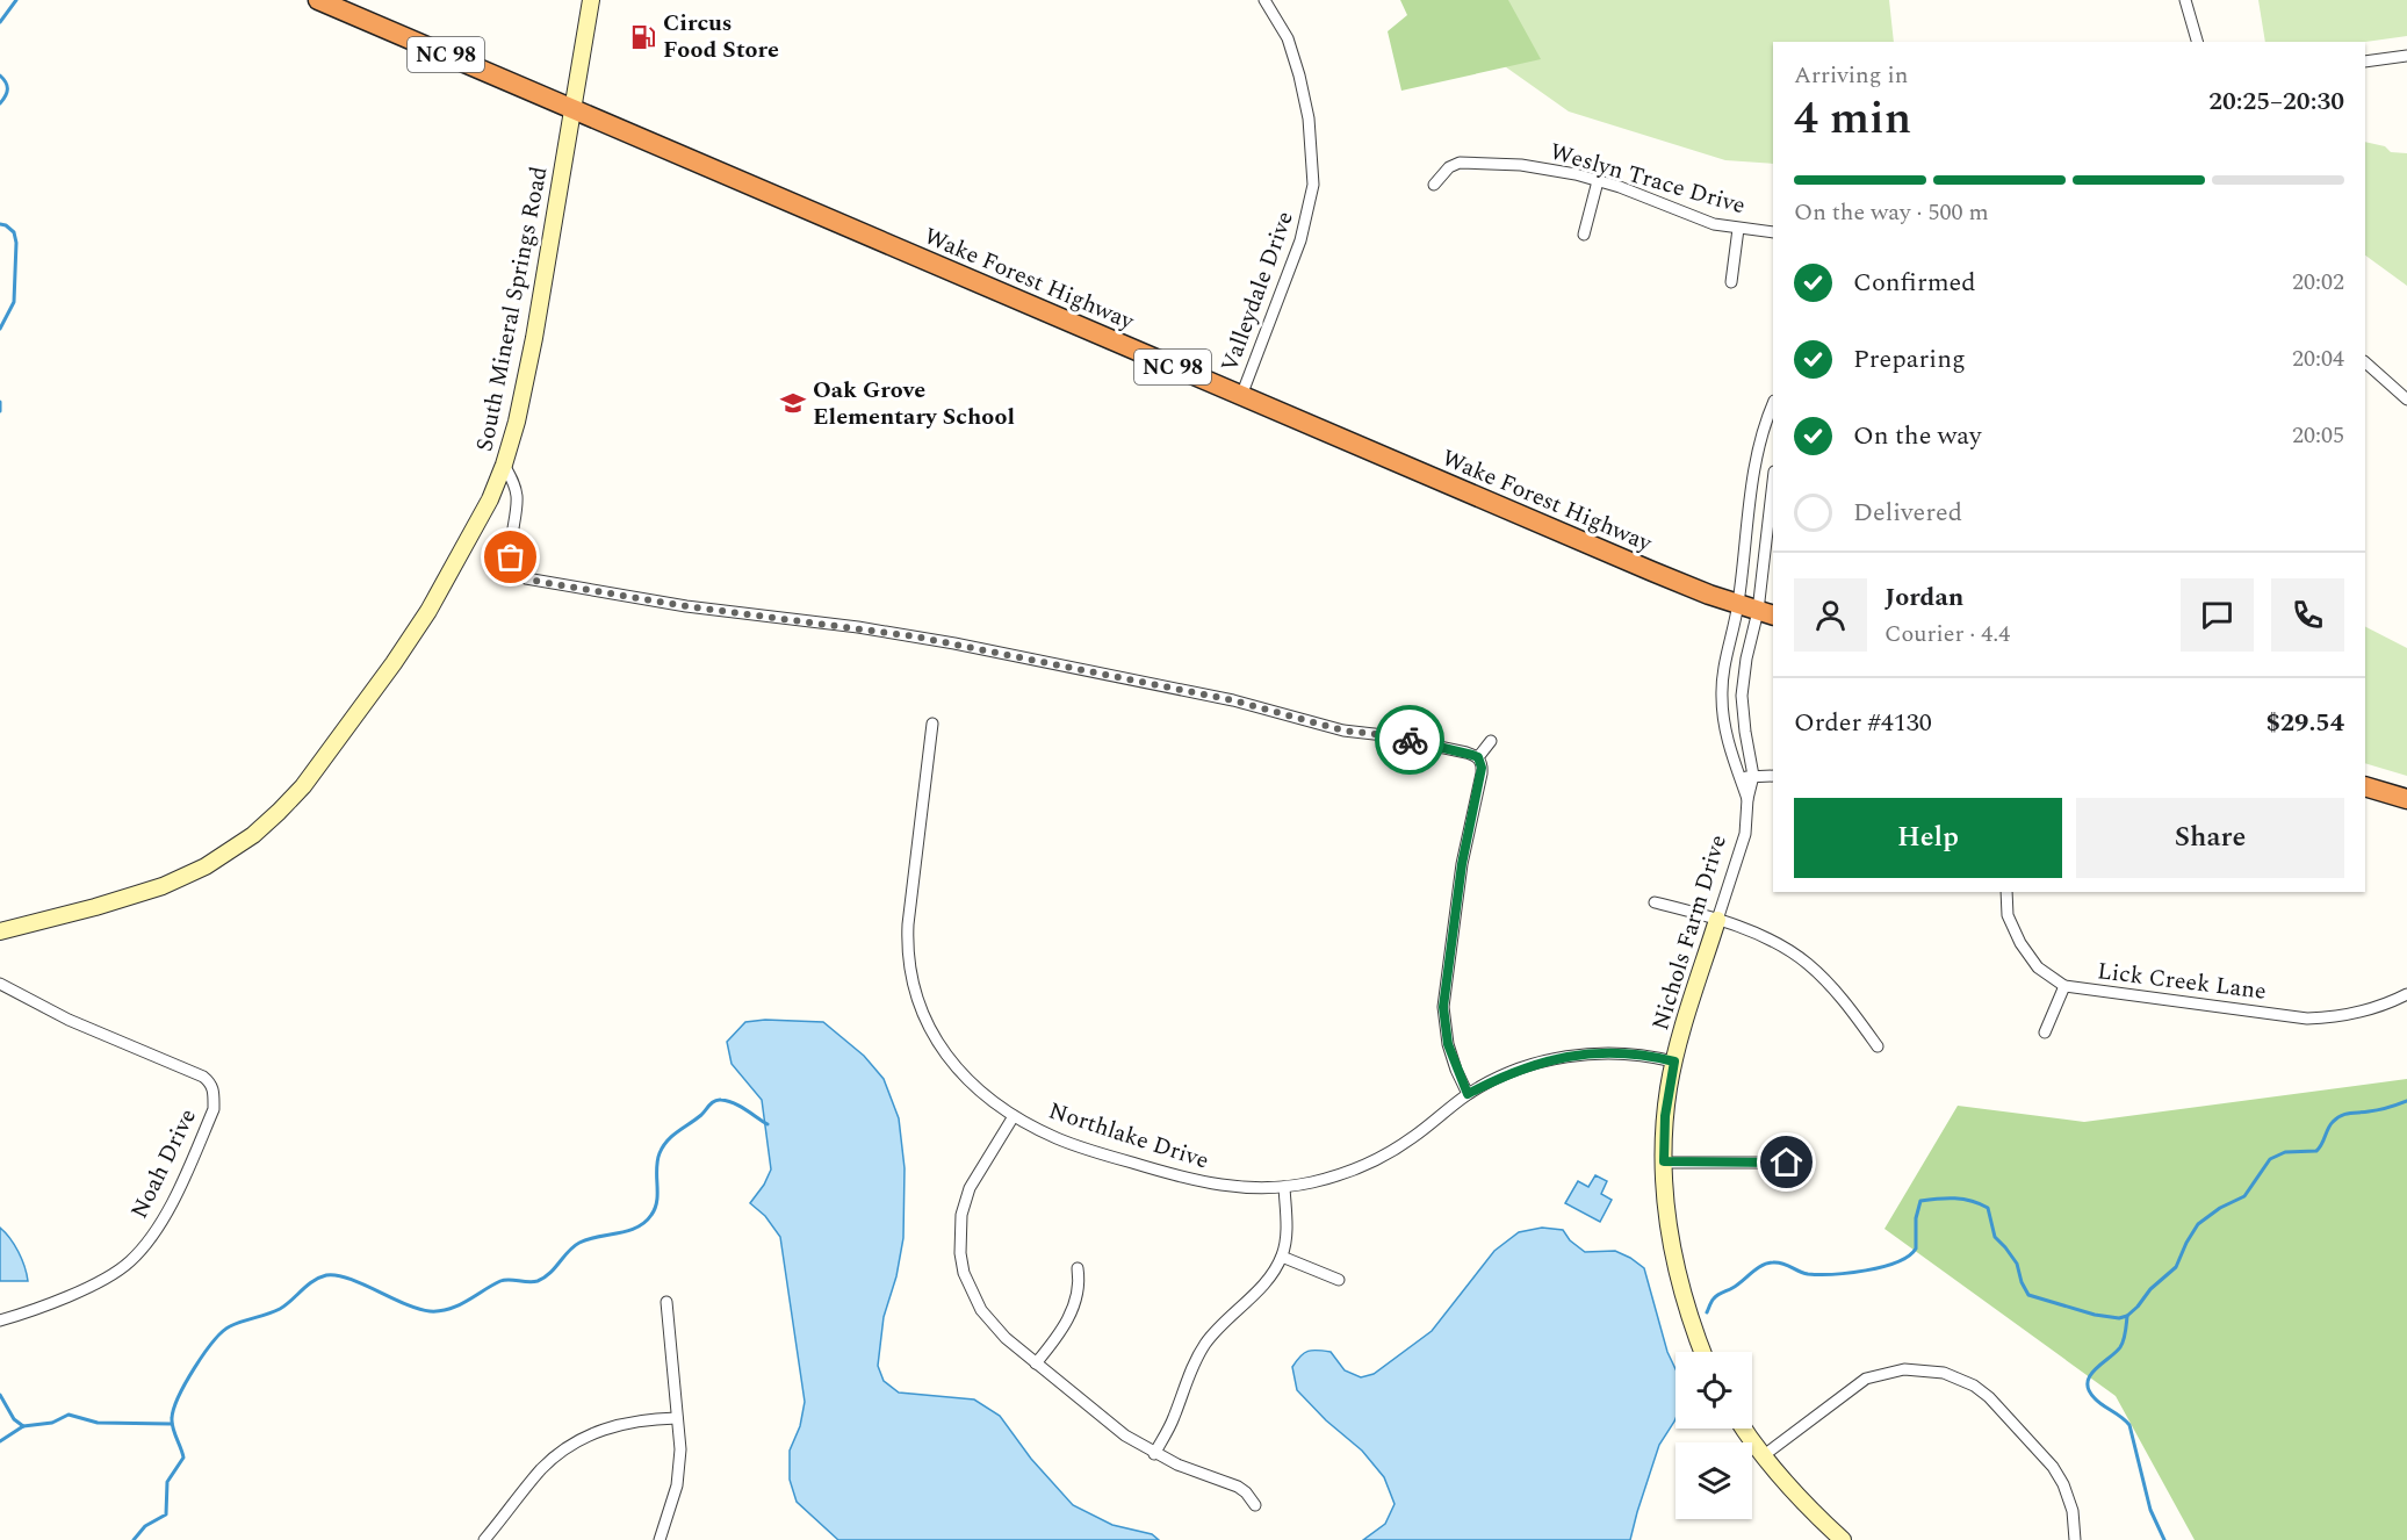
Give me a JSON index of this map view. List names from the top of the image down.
{
  "streets": {
    "highway": ["NC 98", "Wake Forest Highway"],
    "street": [
      "Weslyn Trace Drive",
      "Valleydale Drive",
      "South Mineral Springs Road",
      "Nichols Farm Drive",
      "Lick Creek Lane",
      "Northlake Drive",
      "Noah Drive"
    ]
  },
  "crossings": [
    ["NC 98", "Wake Forest Highway"],
    ["NC 98", "South Mineral Springs Road"],
    ["Wake Forest Highway", "Valleydale Drive"],
    ["Wake Forest Highway", "South Mineral Springs Road"],
    ["Wake Forest Highway", "Nichols Farm Drive"],
    ["Nichols Farm Drive", "Northlake Drive"]
  ],
  "places": {
    "fuel station": ["Circus Food Store"],
    "school or university": ["Oak Grove Elementary School"]
  },
  "page": {
    "heading": ["4 min", "Arriving in", "20:25–20:30"],
    "panel": [
      "Jordan",
      "Courier · 4.4",
      "Order #4130",
      "$29.54"
    ],
    "bar": "On the way · 500 m",
    "list": [
      ["Confirmed", "20:02"],
      ["Preparing", "20:04"],
      ["On the way", "20:05"],
      "Delivered"
    ],
    "buttons": ["Help", "Share"]
  }
}
